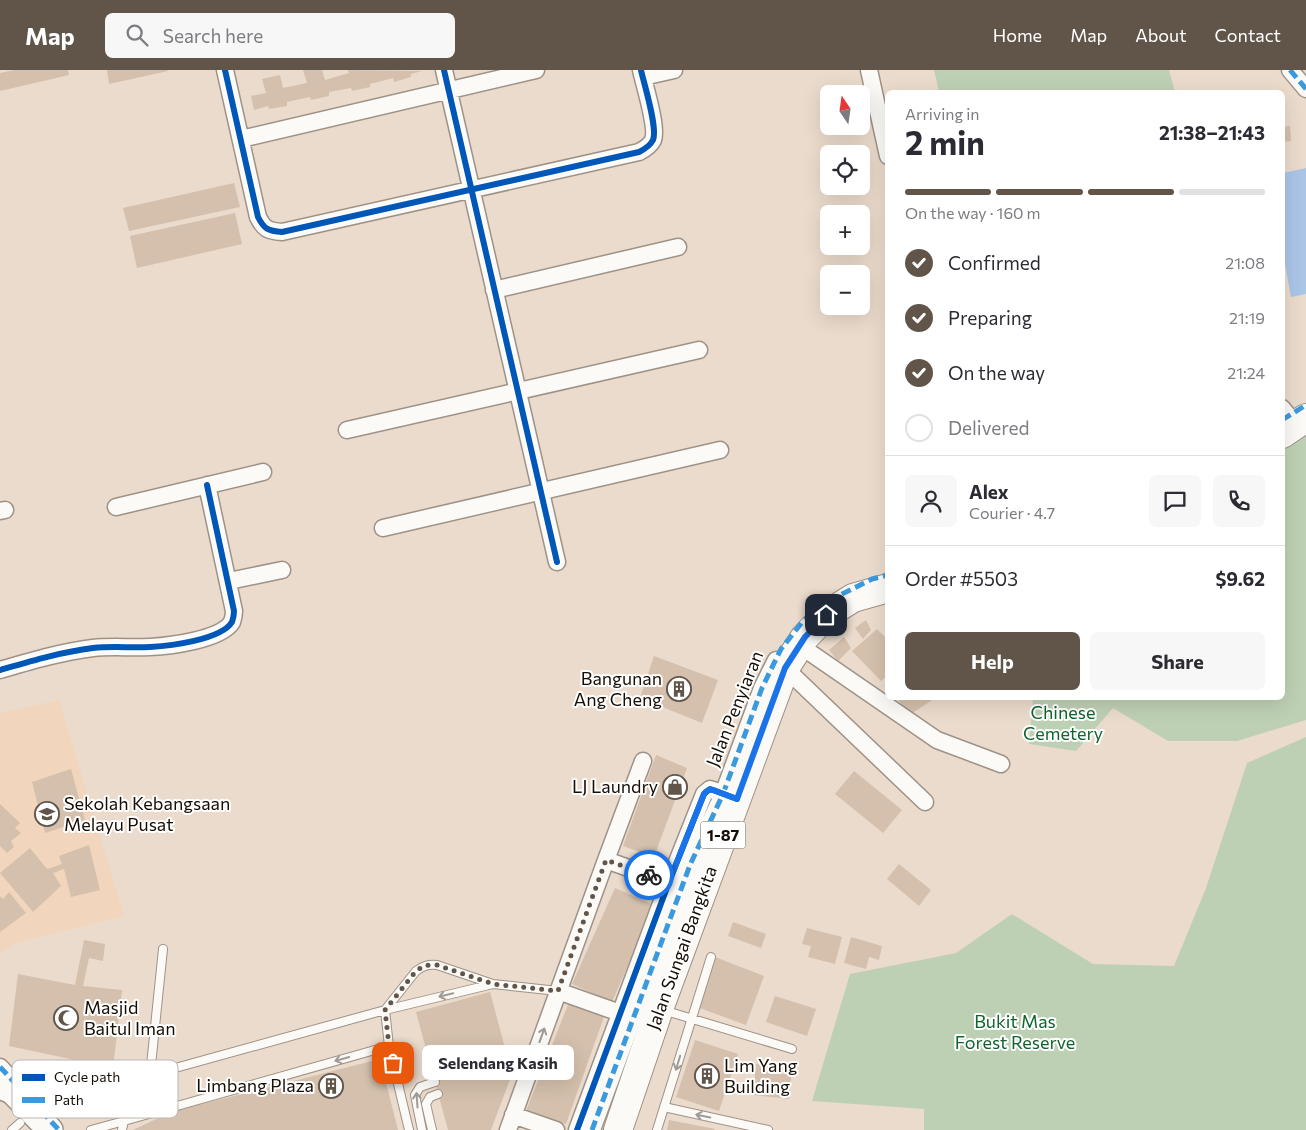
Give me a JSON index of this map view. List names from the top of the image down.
{
  "streets": {
    "highway": ["1-87", "Jalan Sungai Bangkita"],
    "street": ["Jalan Penyiaran"]
  },
  "crossings": [
    ["Jalan Penyiaran", "Jalan Sungai Bangkita"]
  ],
  "parks": ["Chinese Cemetery", "Bukit Mas Forest Reserve"],
  "places": {
    "building": ["Bangunan Ang Cheng", "Lim Yang Building", "Limbang Plaza"],
    "shop": ["LJ Laundry"],
    "school or university": ["Sekolah Kebangsaan Melayu Pusat"],
    "mosque": ["Masjid Baitul Iman"],
    "other": ["Selendang Kasih"]
  },
  "legend": ["Cycle path", "Path"],
  "north": "top",
  "page": {
    "header": "Map",
    "search": "Search here",
    "nav": [
      "Home",
      "Map",
      "About",
      "Contact"
    ],
    "map_buttons": ["+", "−"],
    "heading": ["2 min", "Arriving in", "21:38–21:43"],
    "panel": [
      "Alex",
      "Courier · 4.7",
      "Order #5503",
      "$9.62"
    ],
    "bar": "On the way · 160 m",
    "list": [
      ["Confirmed", "21:08"],
      ["Preparing", "21:19"],
      ["On the way", "21:24"],
      "Delivered"
    ],
    "buttons": ["Help", "Share"],
    "bubble": "Selendang Kasih"
  }
}
